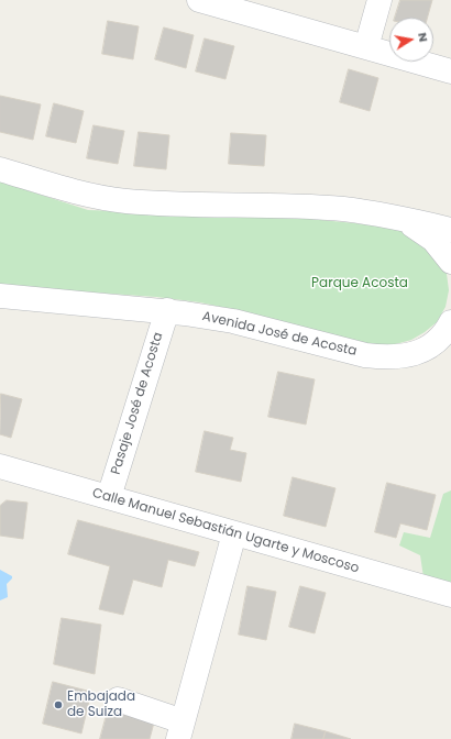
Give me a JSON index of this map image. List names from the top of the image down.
{
  "streets": {
    "street": ["Avenida José de Acosta", "Pasaje José de Acosta", "Calle Manuel Sebastián Ugarte y Moscoso"]
  },
  "crossings": [
    ["Avenida José de Acosta", "Pasaje José de Acosta"],
    ["Pasaje José de Acosta", "Calle Manuel Sebastián Ugarte y Moscoso"]
  ],
  "parks": ["Parque Acosta"],
  "places": ["Embajada de Suiza"],
  "north": "right"
}
